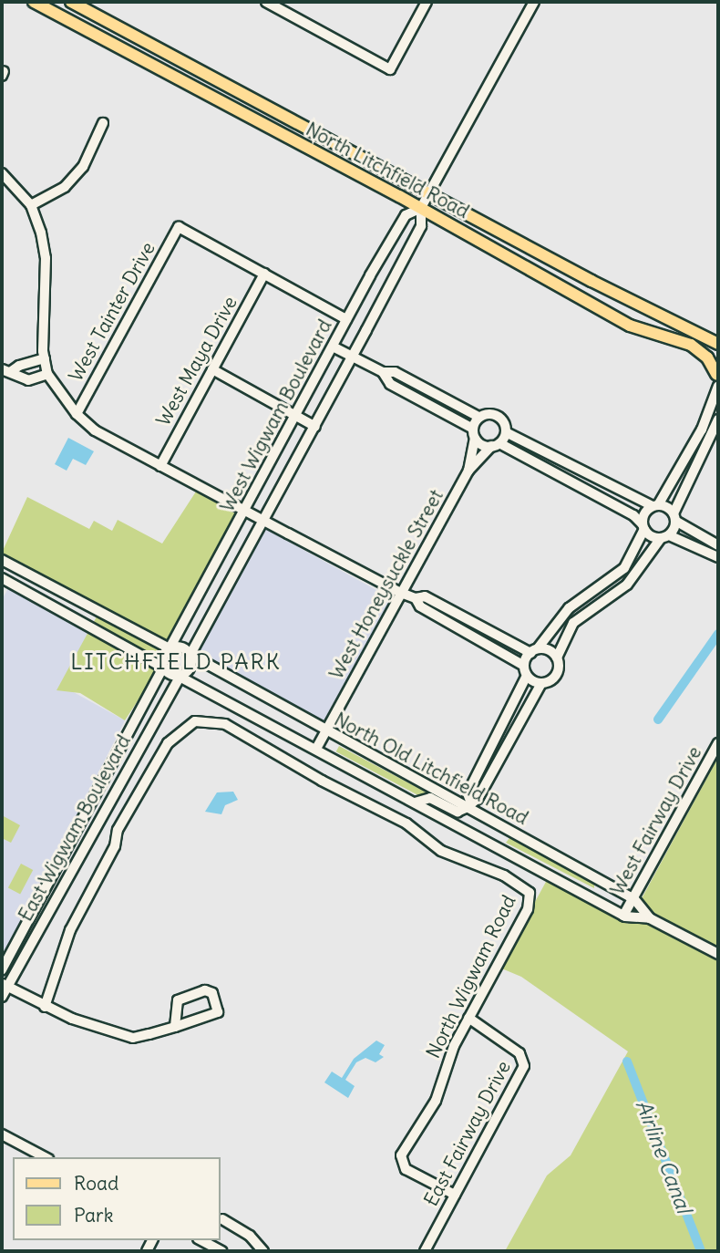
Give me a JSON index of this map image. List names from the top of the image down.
{
  "streets": {
    "main road": ["North Litchfield Road"],
    "street": [
      "West Tainter Drive",
      "West Maya Drive",
      "West Wigwam Boulevard",
      "West Honeysuckle Street",
      "North Old Litchfield Road",
      "West Fairway Drive",
      "East Wigwam Boulevard",
      "North Wigwam Road",
      "East Fairway Drive"
    ]
  },
  "crossings": [
    ["North Litchfield Road", "West Wigwam Boulevard"],
    ["West Tainter Drive", "West Maya Drive"],
    ["West Wigwam Boulevard", "North Old Litchfield Road"],
    ["West Wigwam Boulevard", "East Wigwam Boulevard"],
    ["West Honeysuckle Street", "North Old Litchfield Road"],
    ["North Old Litchfield Road", "West Fairway Drive"],
    ["North Old Litchfield Road", "East Wigwam Boulevard"],
    ["North Wigwam Road", "East Fairway Drive"]
  ],
  "districts": ["LITCHFIELD PARK"],
  "water": ["Airline Canal"],
  "legend": ["Road", "Park"]
}
